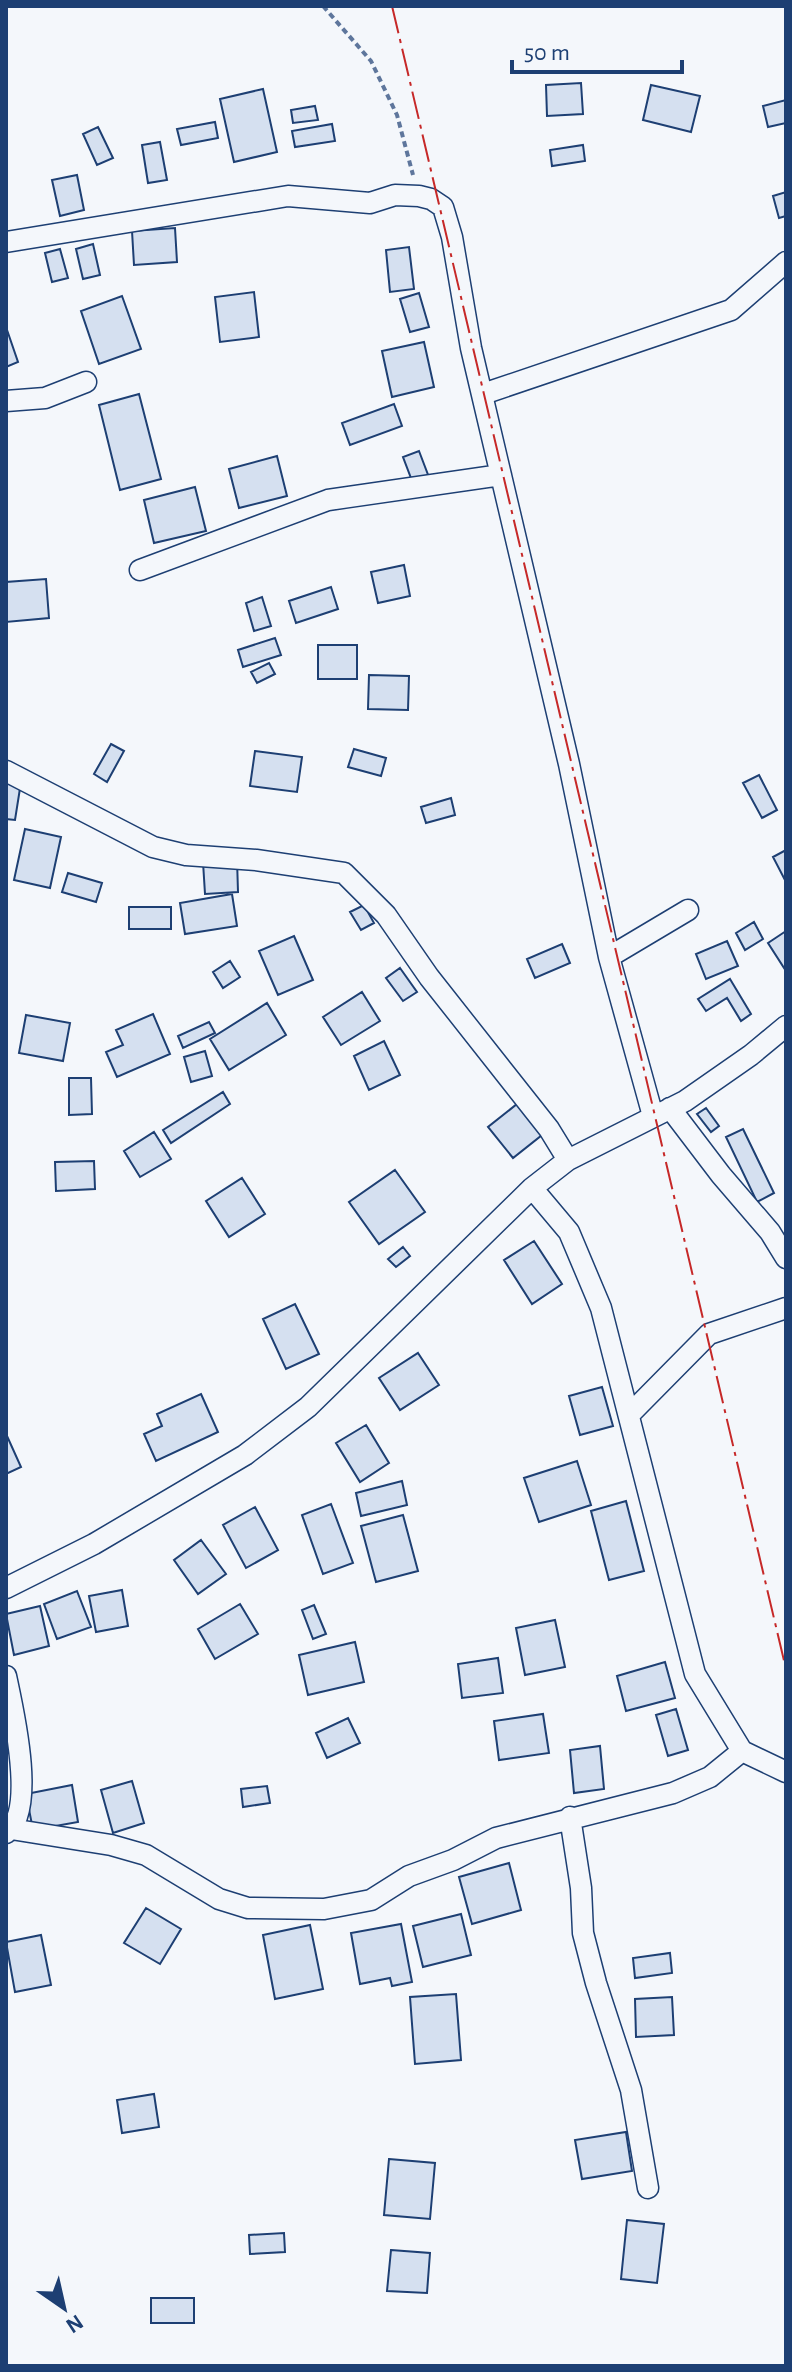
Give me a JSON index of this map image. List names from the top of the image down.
{
  "scale_bar": "50 m",
  "north": "bottom right"
}
